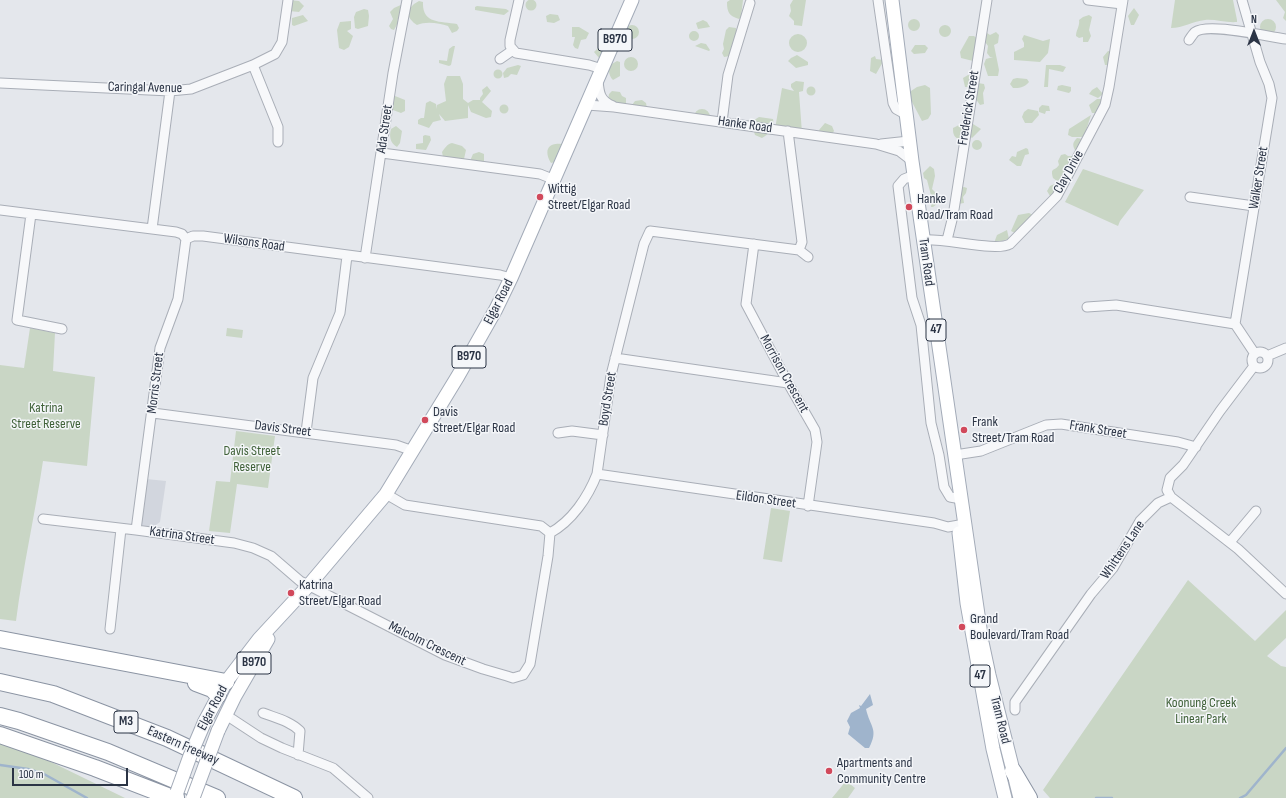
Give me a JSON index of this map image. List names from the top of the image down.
{
  "streets": {
    "highway": ["M3", "Eastern Freeway"],
    "main road": [
      "B970",
      "Tram Road",
      "Elgar Road",
      "47"
    ],
    "street": [
      "Caringal Avenue",
      "Frederick Street",
      "Hanke Road",
      "Ada Street",
      "Clay Drive",
      "Walker Street",
      "Wilsons Road",
      "Morrison Crescent",
      "Morris Street",
      "Boyd Street",
      "Davis Street",
      "Frank Street",
      "Eildon Street",
      "Katrina Street",
      "Whittens Lane",
      "Malcolm Crescent"
    ]
  },
  "crossings": [
    ["Frederick Street", "Clay Drive"],
    ["Hanke Road", "Tram Road"],
    ["Hanke Road", "Elgar Road"],
    ["Ada Street", "Wilsons Road"],
    ["Clay Drive", "Tram Road"],
    ["Wilsons Road", "Elgar Road"],
    ["Wilsons Road", "Morris Street"],
    ["Tram Road", "Frank Street"],
    ["Tram Road", "Eildon Street"],
    ["Elgar Road", "Davis Street"],
    ["Elgar Road", "Katrina Street"],
    ["Elgar Road", "Malcolm Crescent"],
    ["Morrison Crescent", "Boyd Street"],
    ["Morrison Crescent", "Eildon Street"],
    ["Morris Street", "Davis Street"],
    ["Morris Street", "Katrina Street"],
    ["Boyd Street", "Eildon Street"],
    ["Boyd Street", "Malcolm Crescent"],
    ["Katrina Street", "Malcolm Crescent"]
  ],
  "parks": ["Katrina Street Reserve", "Davis Street Reserve", "Koonung Creek Linear Park"],
  "places": [
    "Wittig Street/Elgar Road",
    "Hanke Road/Tram Road",
    "Davis Street/Elgar Road",
    "Frank Street/Tram Road",
    "Katrina Street/Elgar Road",
    "Grand Boulevard/Tram Road",
    "Apartments and Community Centre"
  ],
  "scale_bar": "100 m",
  "north": "top"
}
